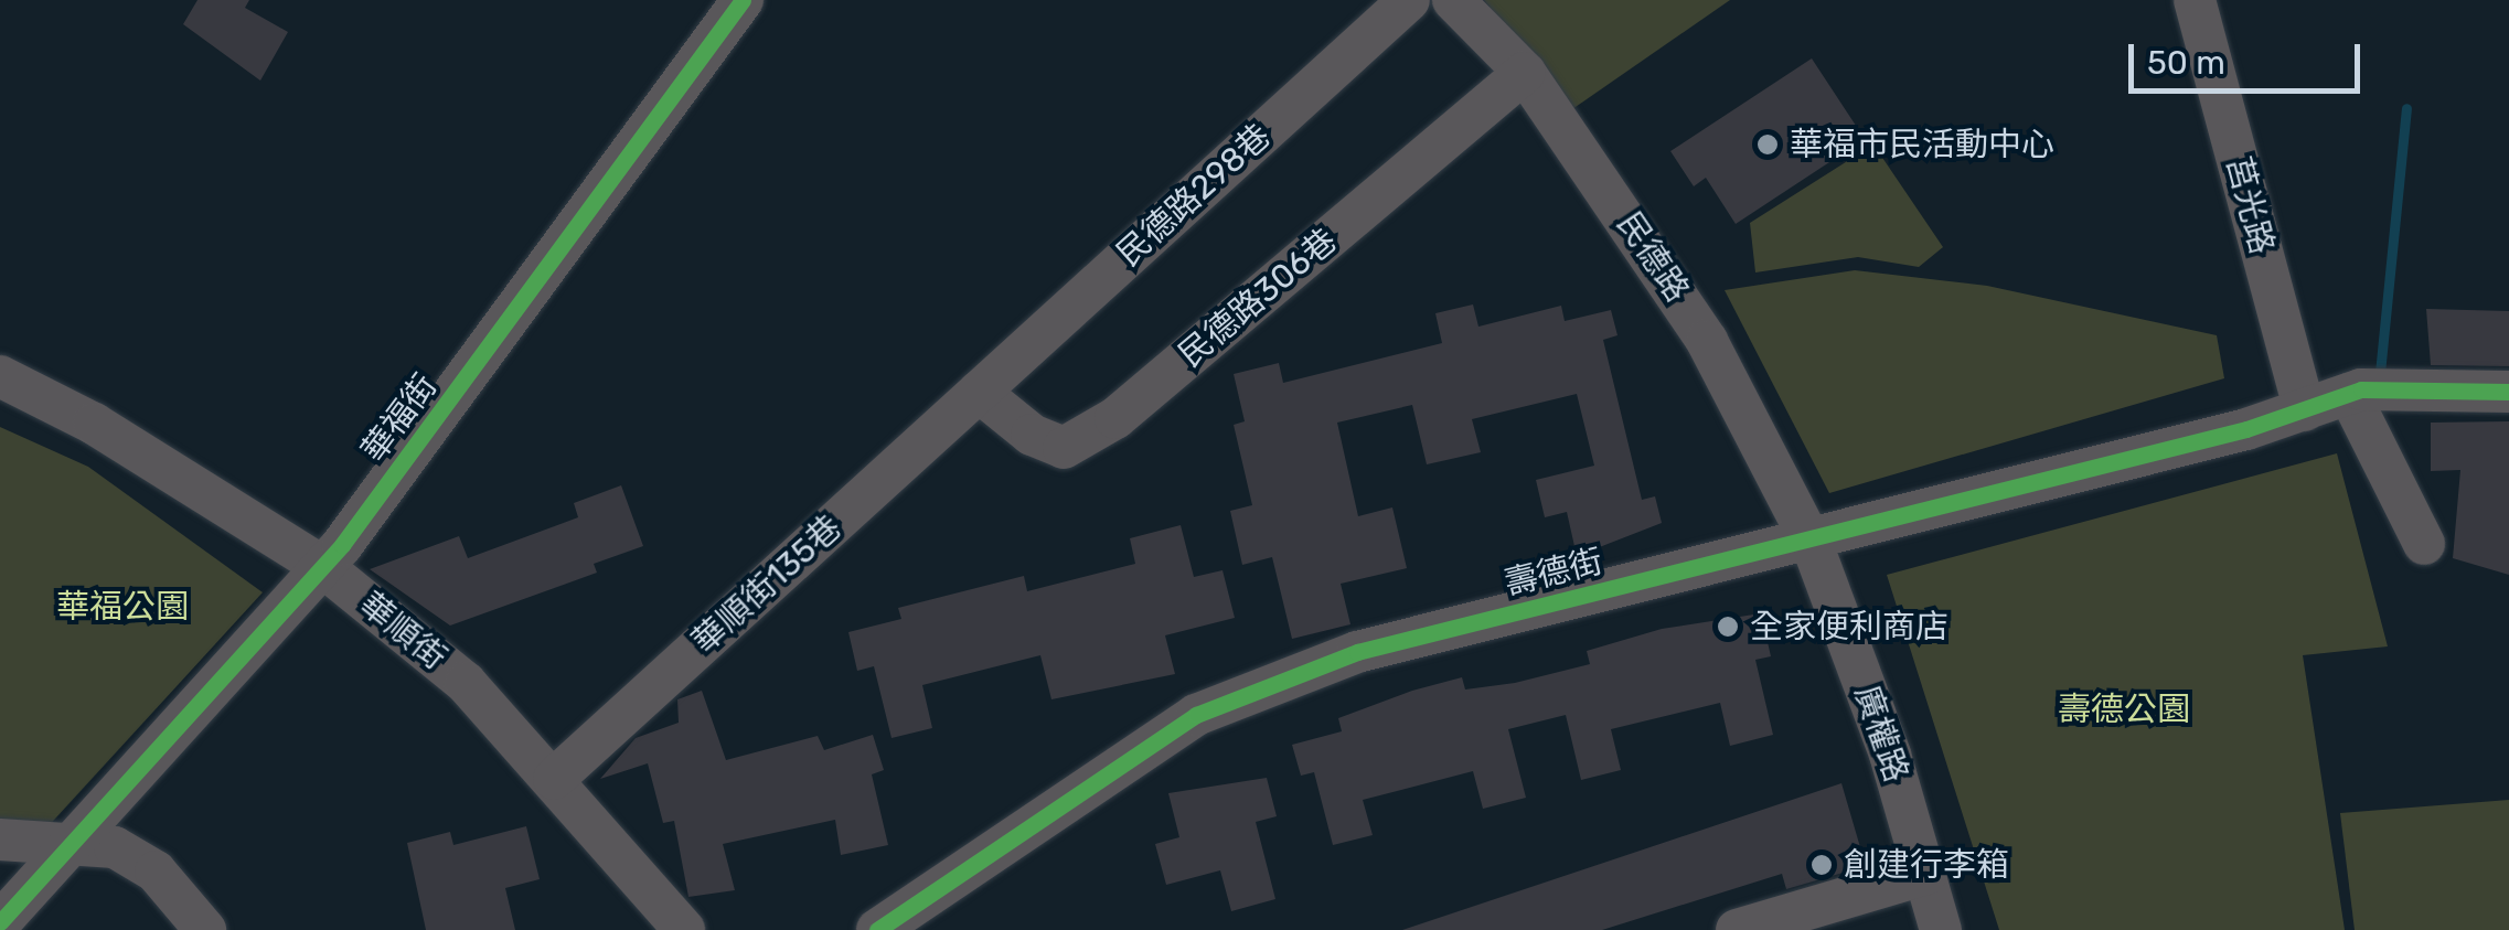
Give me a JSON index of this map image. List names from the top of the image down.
{
  "streets": {
    "street": [
      "民德路298巷",
      "莒光路",
      "民德路",
      "民德路306巷",
      "華福街",
      "壽德街",
      "華順街135巷",
      "華順街",
      "廣權路"
    ]
  },
  "crossings": [
    ["民德路298巷", "民德路306巷"],
    ["民德路298巷", "華順街135巷"],
    ["莒光路", "壽德街"],
    ["民德路", "民德路306巷"],
    ["民德路", "壽德街"],
    ["民德路", "廣權路"],
    ["民德路306巷", "華順街135巷"],
    ["華福街", "華順街"],
    ["壽德街", "廣權路"],
    ["華順街135巷", "華順街"]
  ],
  "parks": ["華福公園", "壽德公園"],
  "places": ["華福市民活動中心", "全家便利商店", "創建行李箱"],
  "scale_bar": "50 m"
}
